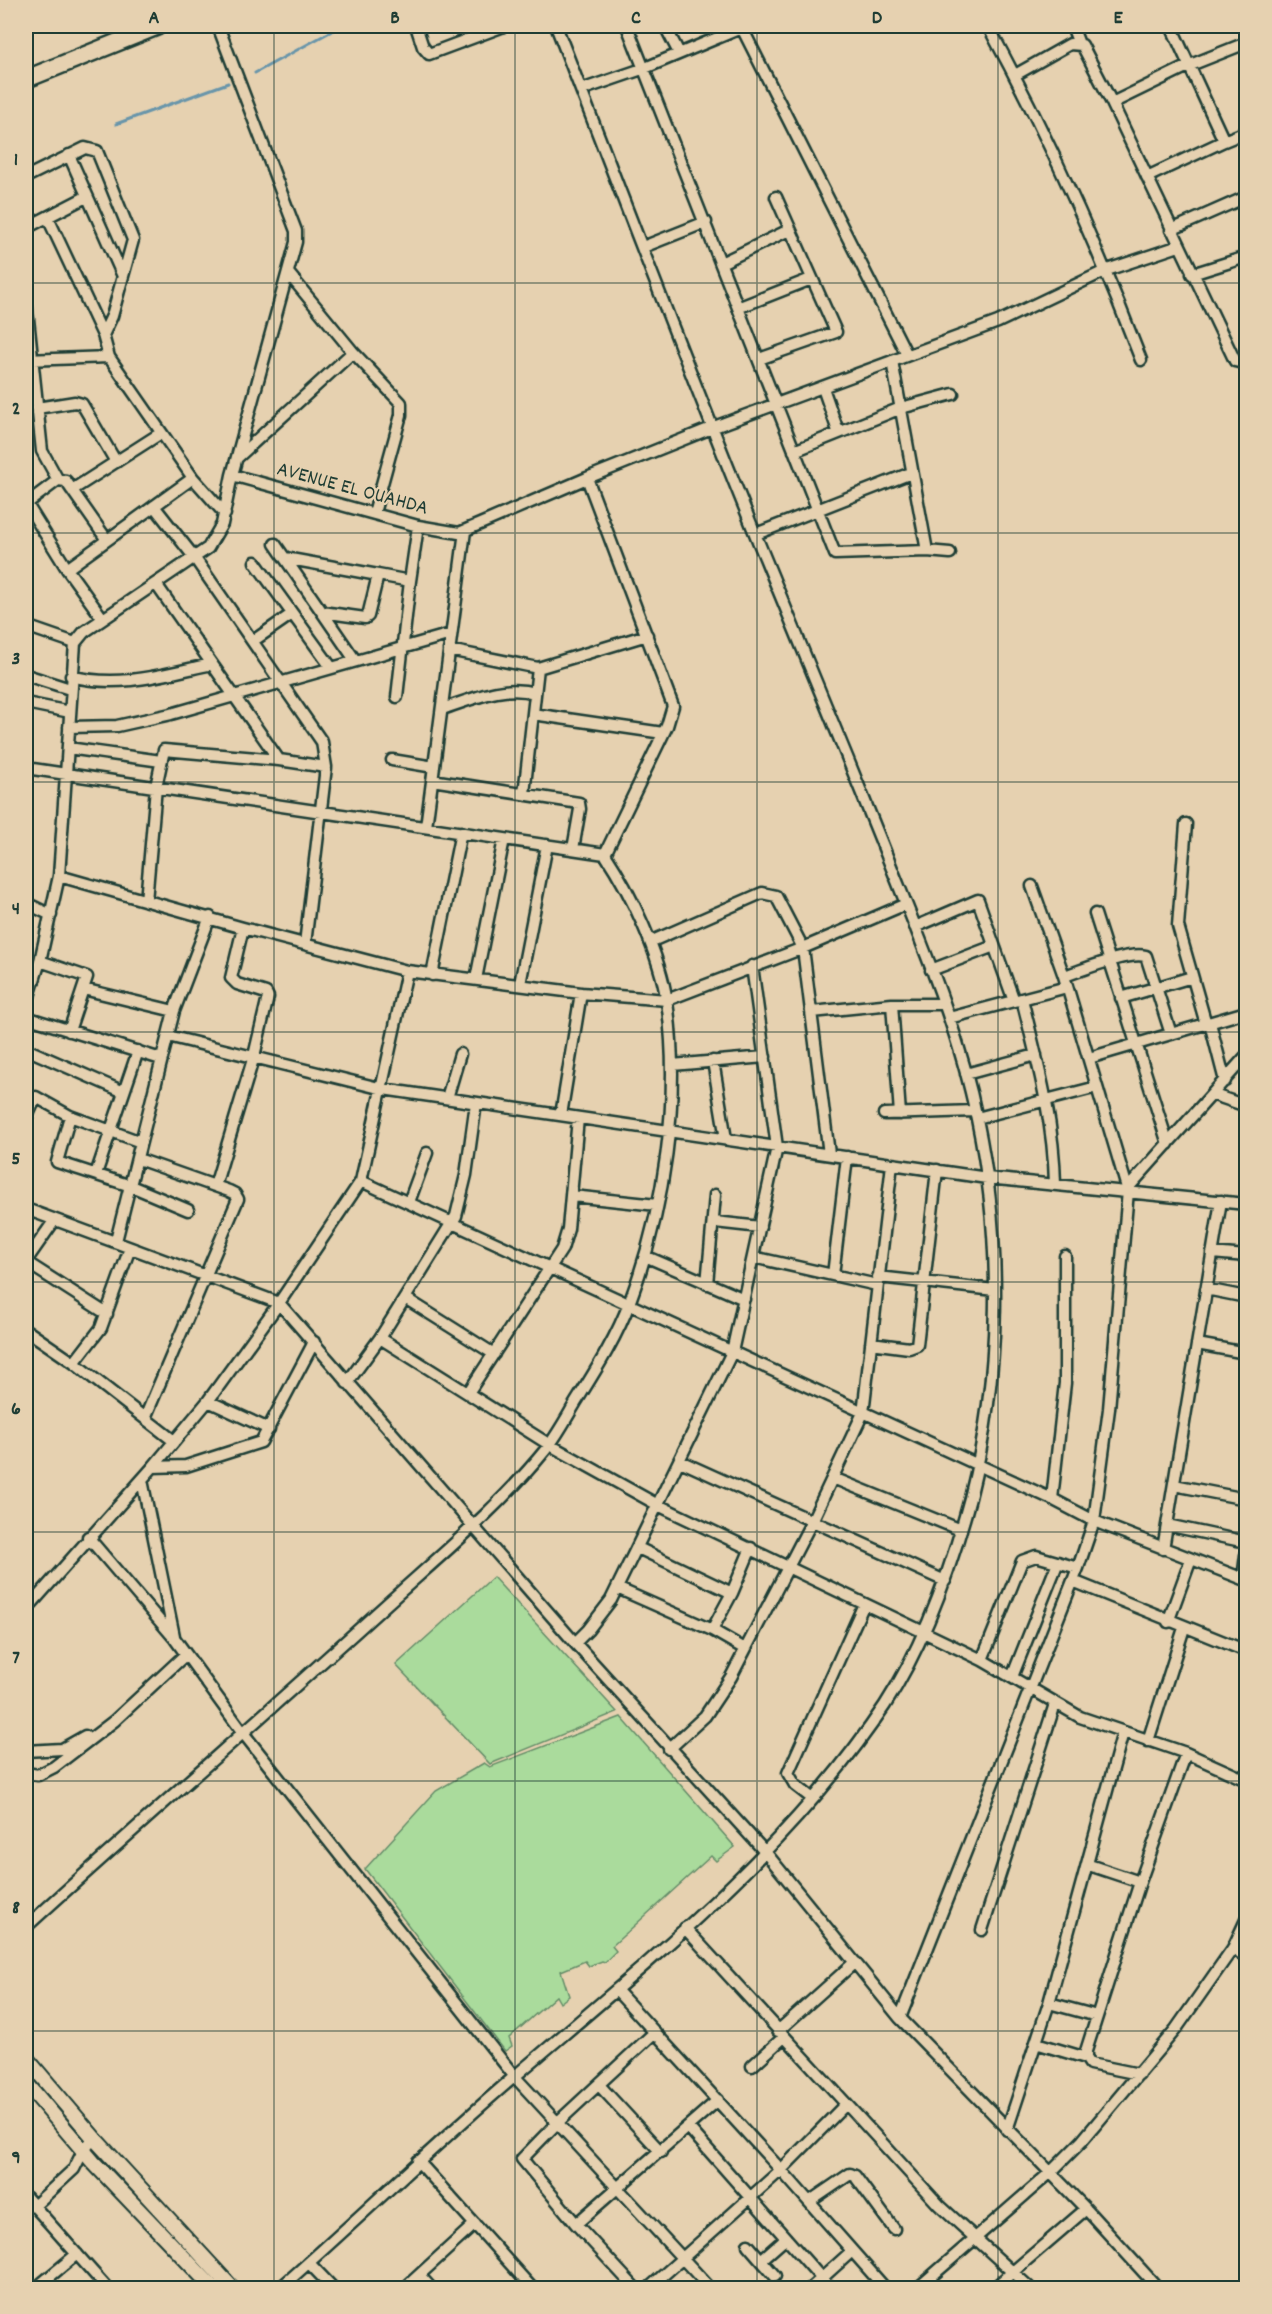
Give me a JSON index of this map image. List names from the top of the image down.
{
  "streets": {
    "street": ["AVENUE EL OUAHDA"]
  },
  "grid": {
    "columns": [
      "A",
      "B",
      "C",
      "D",
      "E"
    ],
    "rows": [
      "1",
      "2",
      "3",
      "4",
      "5",
      "6",
      "7",
      "8",
      "9"
    ]
  }
}
